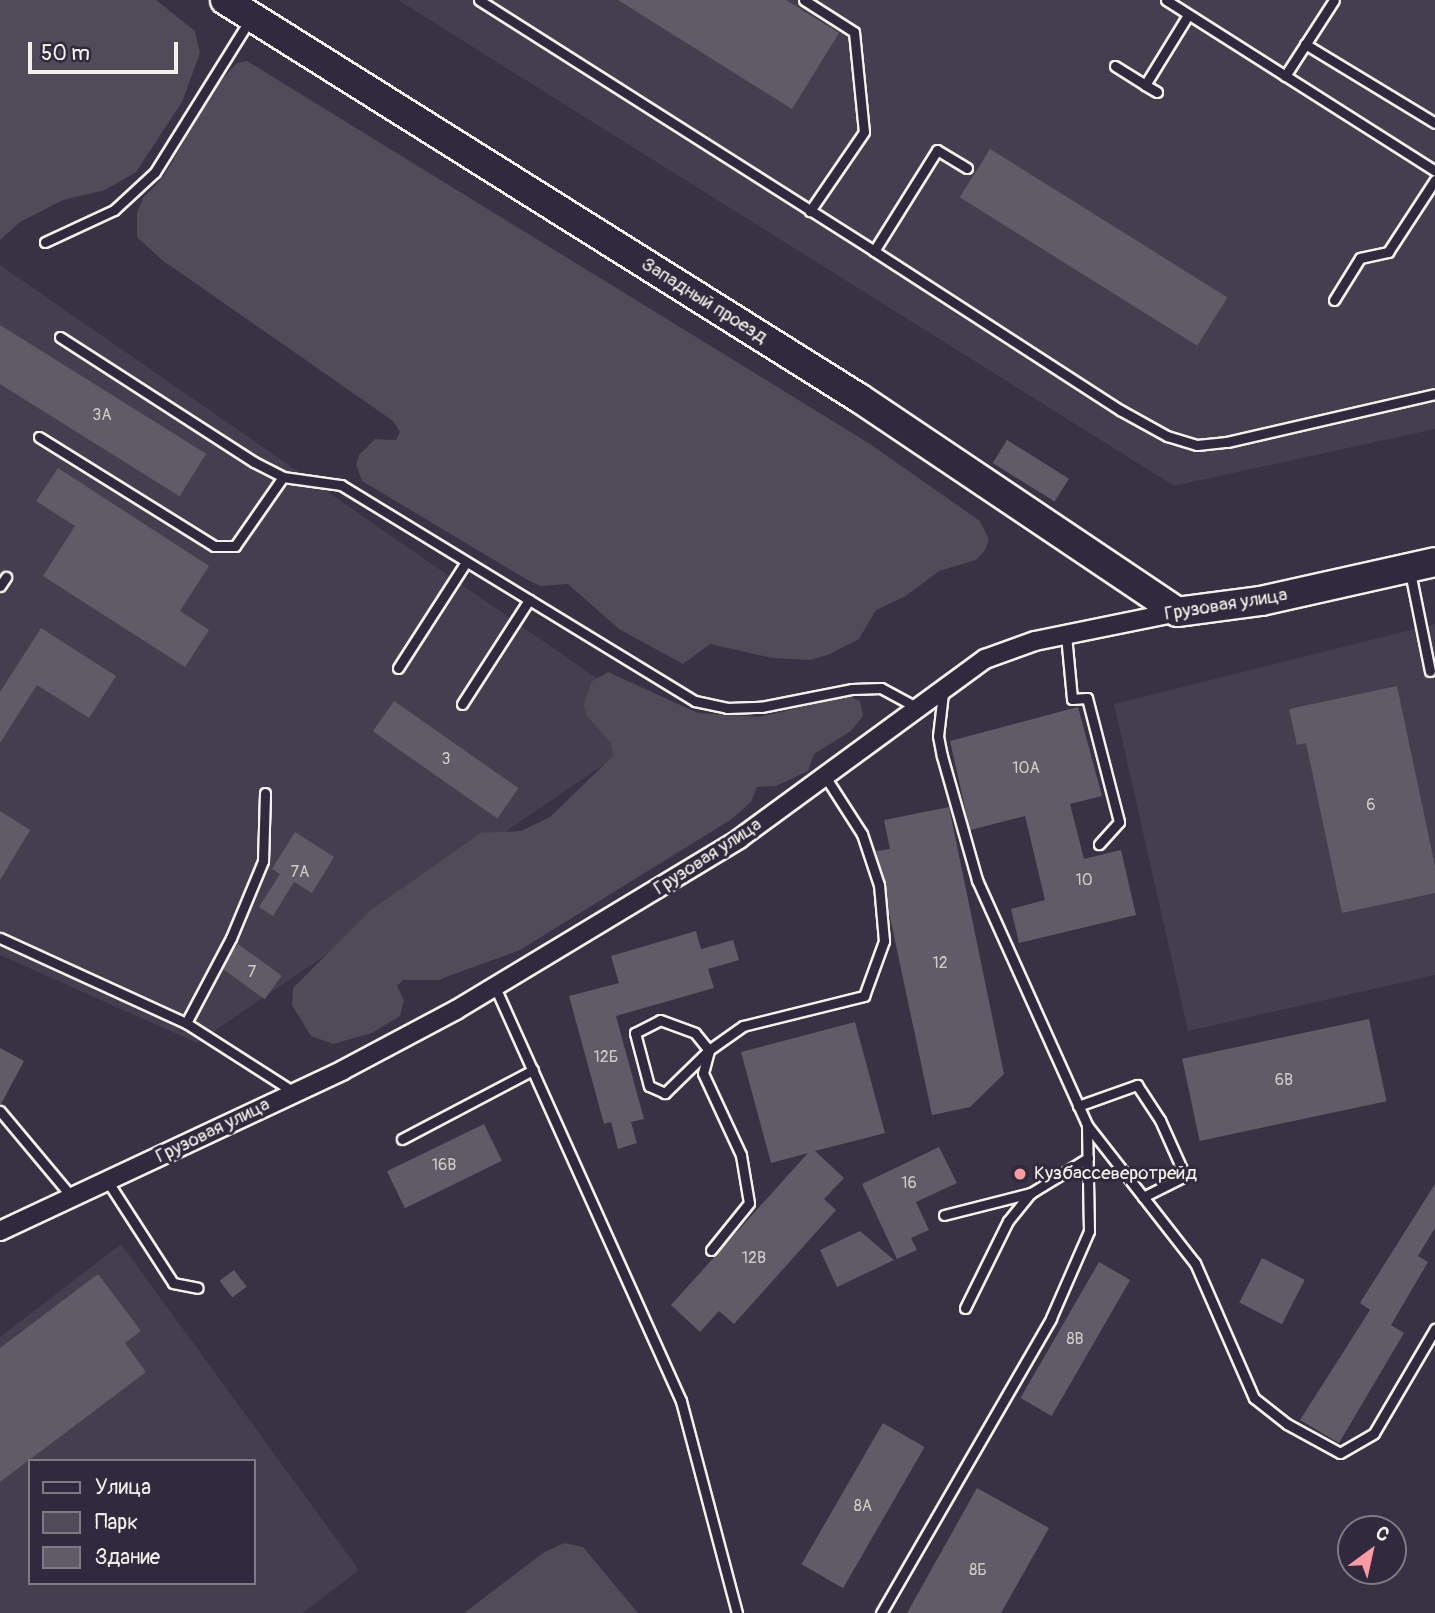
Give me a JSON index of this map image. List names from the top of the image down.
{
  "streets": {
    "main road": ["Западный проезд", "Грузовая улица"]
  },
  "crossings": [
    ["Западный проезд", "Грузовая улица"]
  ],
  "places": ["Кузбассеверотрейд"],
  "house_numbers": [
    "3А",
    "3",
    "10А",
    "6",
    "7А",
    "10",
    "12",
    "7",
    "12Б",
    "6В",
    "16В",
    "16",
    "12В",
    "8В",
    "8А",
    "8Б"
  ],
  "legend": ["Улица", "Парк", "Здание"],
  "scale_bar": "50 m",
  "north": "top right"
}
